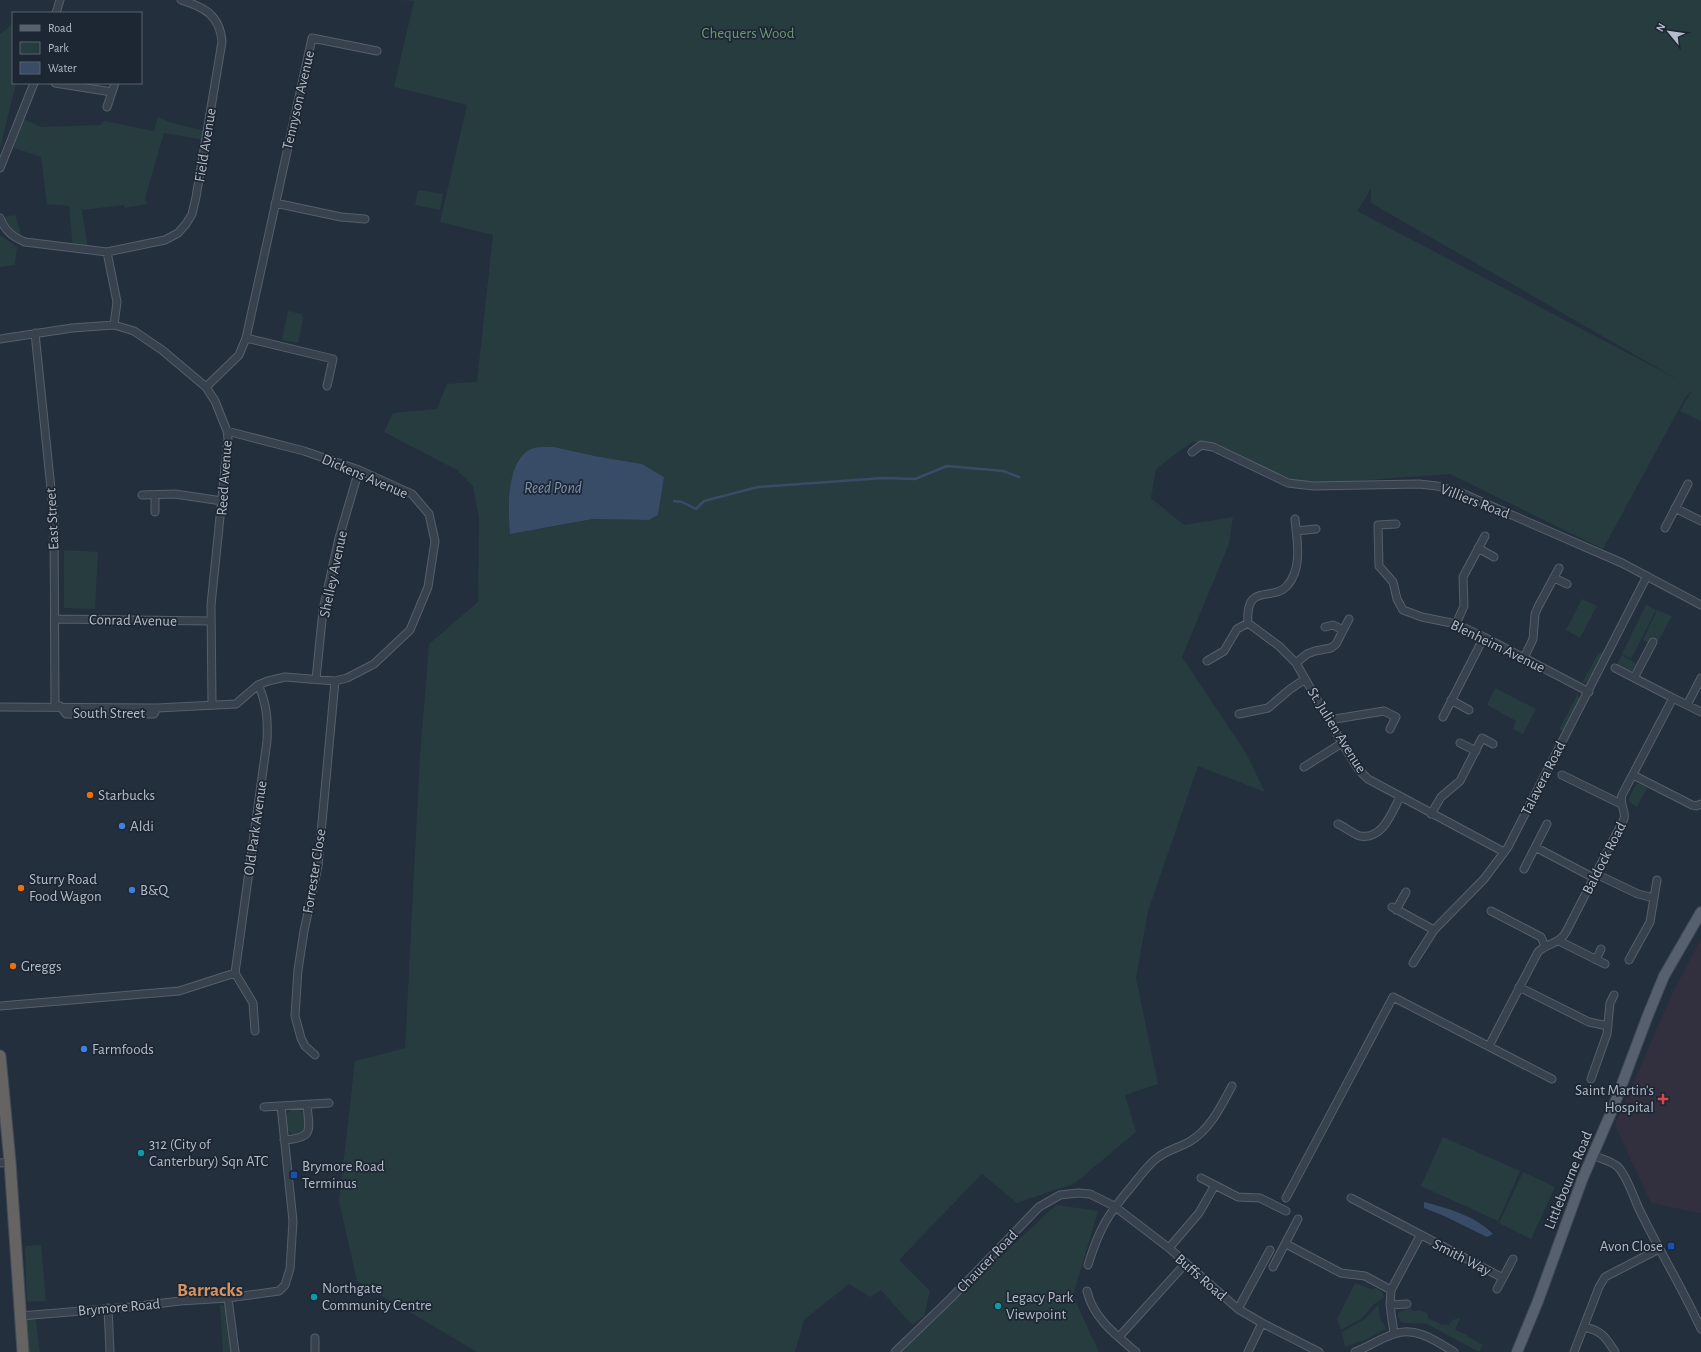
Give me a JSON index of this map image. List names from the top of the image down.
{
  "streets": {
    "main road": ["Littlebourne Road"],
    "street": [
      "Tennyson Avenue",
      "Field Avenue",
      "Dickens Avenue",
      "Reed Avenue",
      "Villiers Road",
      "East Street",
      "Shelley Avenue",
      "Conrad Avenue",
      "Blenheim Avenue",
      "South Street",
      "St. Julien Avenue",
      "Talavera Road",
      "Old Park Avenue",
      "Baldock Road",
      "Forrester Close",
      "Smith Way",
      "Chaucer Road",
      "Buffs Road",
      "Brymore Road"
    ]
  },
  "crossings": [
    ["Tennyson Avenue", "Reed Avenue"],
    ["Dickens Avenue", "Reed Avenue"],
    ["Dickens Avenue", "Shelley Avenue"],
    ["Dickens Avenue", "South Street"],
    ["Dickens Avenue", "Forrester Close"],
    ["Reed Avenue", "East Street"],
    ["Reed Avenue", "Conrad Avenue"],
    ["Reed Avenue", "South Street"],
    ["Villiers Road", "Talavera Road"],
    ["East Street", "Conrad Avenue"],
    ["East Street", "South Street"],
    ["Shelley Avenue", "South Street"],
    ["Blenheim Avenue", "Talavera Road"],
    ["South Street", "Old Park Avenue"],
    ["South Street", "Forrester Close"],
    ["St. Julien Avenue", "Talavera Road"],
    ["Chaucer Road", "Buffs Road"]
  ],
  "districts": ["Barracks"],
  "water": ["Reed Pond"],
  "parks": ["Chequers Wood"],
  "places": {
    "other": [
      "Starbucks",
      "Aldi",
      "Sturry Road Food Wagon",
      "B&Q",
      "Greggs",
      "Farmfoods",
      "312 (City of Canterbury) Sqn ATC",
      "Northgate Community Centre",
      "Legacy Park Viewpoint"
    ],
    "health": ["Saint Martin's Hospital"],
    "transit": ["Brymore Road Terminus", "Avon Close"]
  },
  "legend": ["Road", "Park", "Water"],
  "north": "top left"
}
